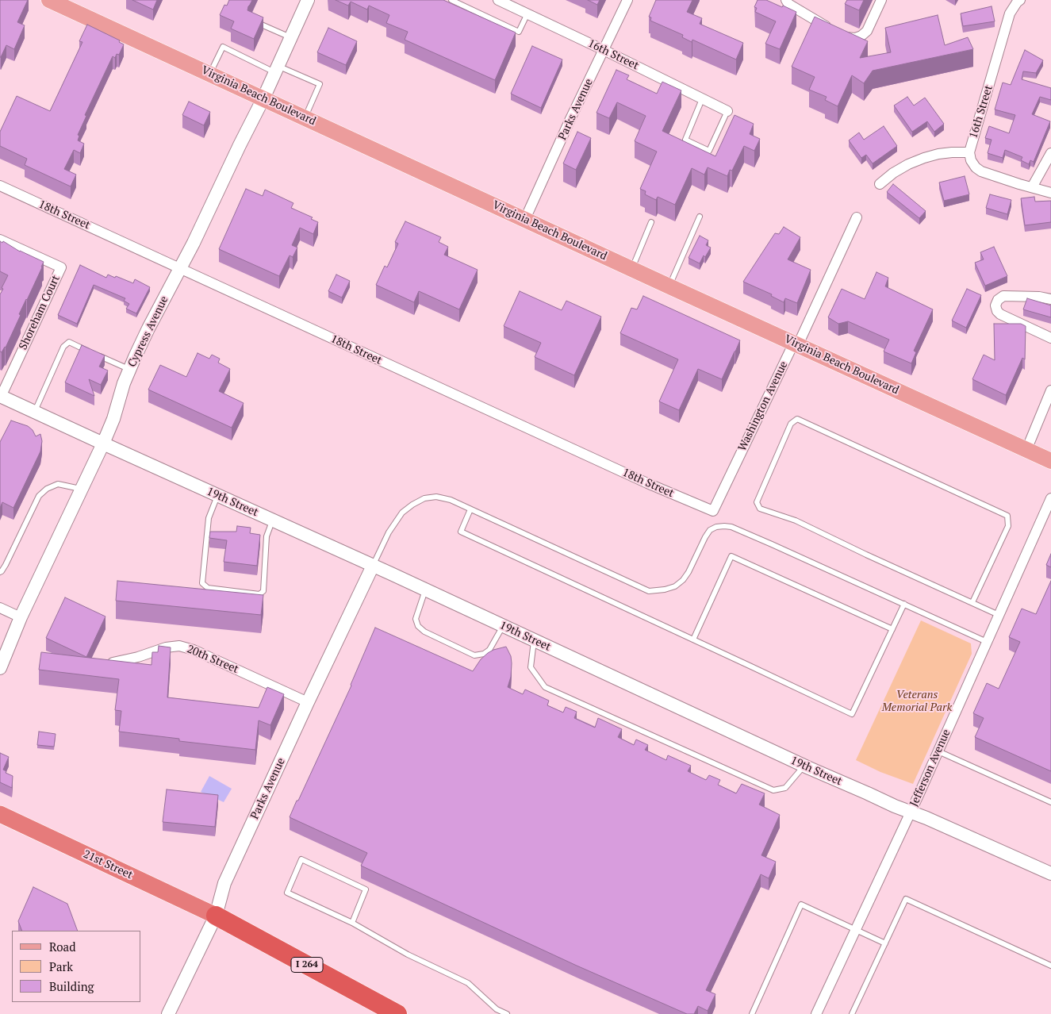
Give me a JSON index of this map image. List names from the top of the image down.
{
  "streets": {
    "highway": ["21st Street", "I 264"],
    "main road": ["Virginia Beach Boulevard"],
    "street": [
      "16th Street",
      "Parks Avenue",
      "18th Street",
      "Shoreham Court",
      "Cypress Avenue",
      "Washington Avenue",
      "19th Street",
      "20th Street",
      "Jefferson Avenue"
    ]
  },
  "crossings": [
    ["16th Street", "Parks Avenue"],
    ["Virginia Beach Boulevard", "Parks Avenue"],
    ["Virginia Beach Boulevard", "Cypress Avenue"],
    ["Virginia Beach Boulevard", "Washington Avenue"],
    ["Parks Avenue", "19th Street"],
    ["Parks Avenue", "20th Street"],
    ["Parks Avenue", "21st Street"],
    ["Parks Avenue", "I 264"],
    ["18th Street", "Cypress Avenue"],
    ["18th Street", "Washington Avenue"],
    ["Shoreham Court", "19th Street"],
    ["Cypress Avenue", "19th Street"],
    ["19th Street", "Jefferson Avenue"],
    ["21st Street", "I 264"]
  ],
  "parks": ["Veterans Memorial Park"],
  "legend": ["Road", "Park", "Building"]
}
